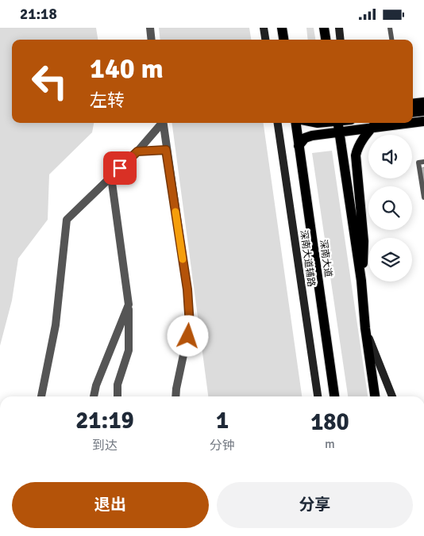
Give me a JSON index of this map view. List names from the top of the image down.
{
  "streets": {
    "main road": ["深南大道辅路", "深南大道"]
  },
  "page": {
    "status": "21:18",
    "turn": ["140 m", "左转"],
    "eta": [
      "21:19",
      "到达",
      "1",
      "分钟",
      "180",
      "m"
    ],
    "buttons": ["退出", "分享"]
  }
}
